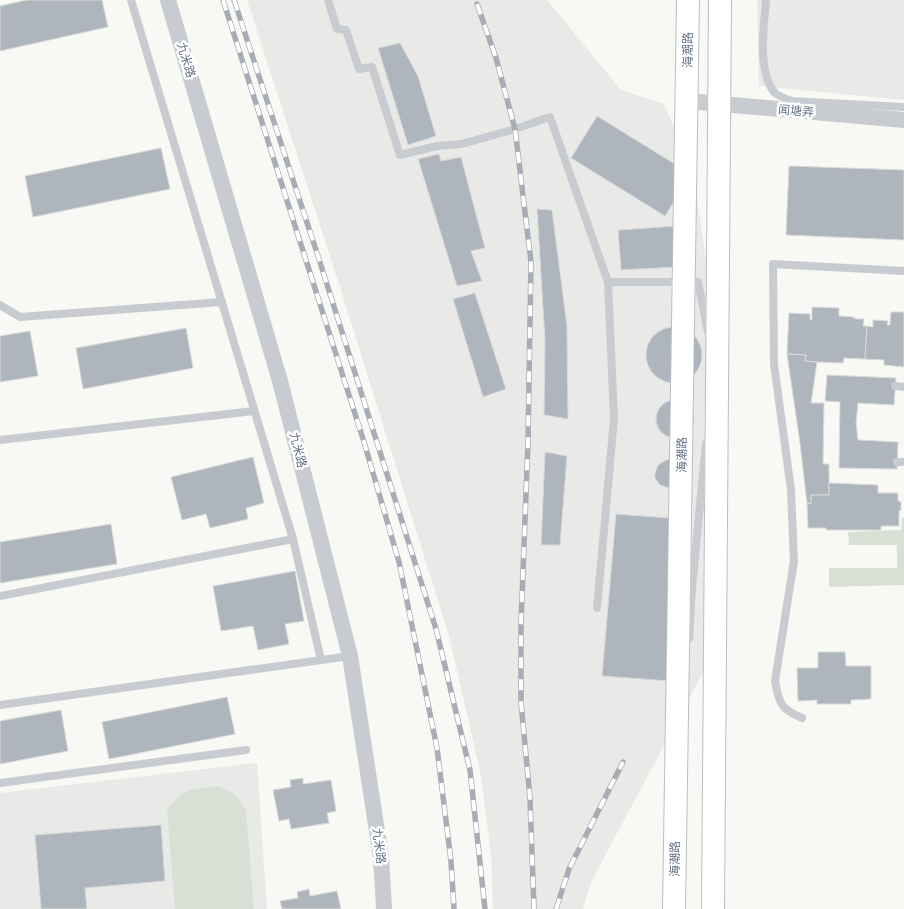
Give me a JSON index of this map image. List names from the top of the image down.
{
  "streets": {
    "street": ["海潮路", "九米路", "闻塘弄"]
  },
  "crossings": [
    ["海潮路", "闻塘弄"]
  ]
}
